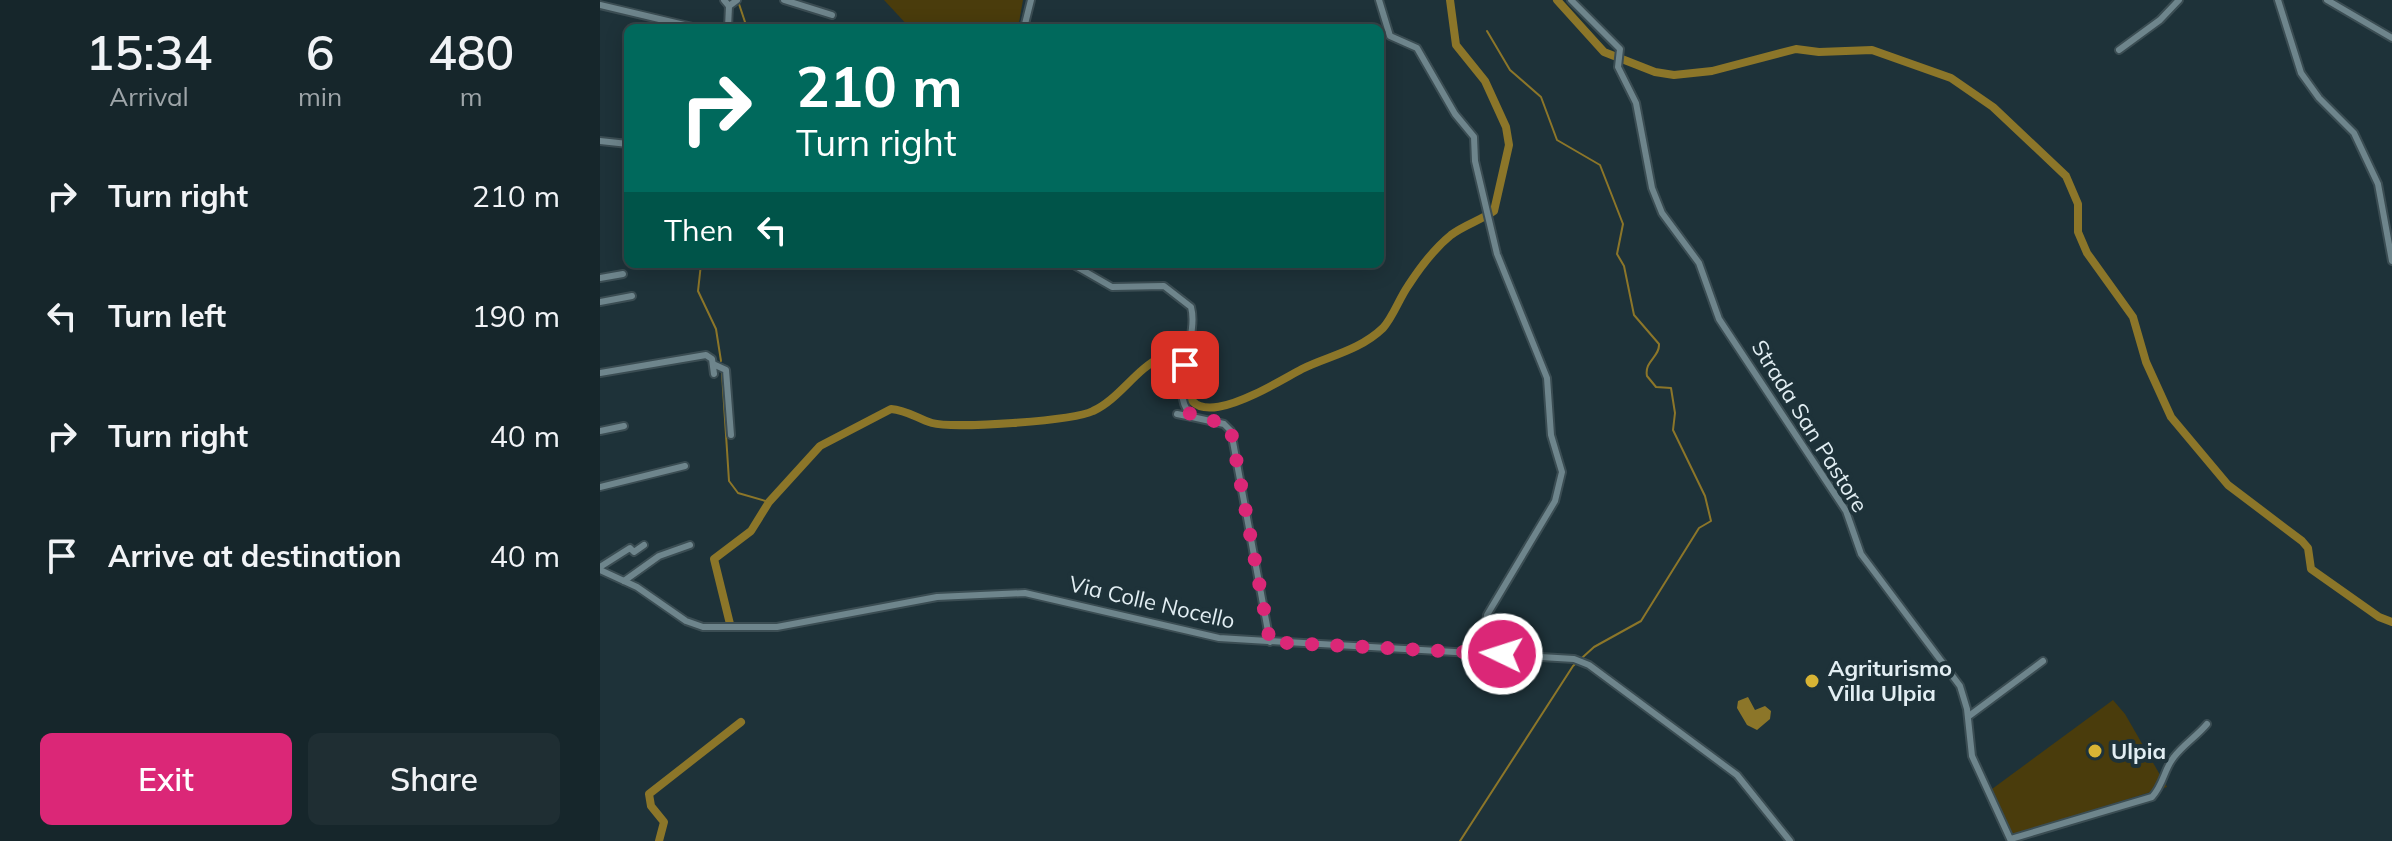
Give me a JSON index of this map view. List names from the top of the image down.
{
  "streets": {
    "street": ["Strada San Pastore", "Via Colle Nocello"]
  },
  "places": ["Agriturismo Villa Ulpia", "Ulpia"],
  "page": {
    "eta": [
      "15:34",
      "Arrival",
      "6",
      "min",
      "480",
      "m"
    ],
    "turn": ["210 m", "Turn right"],
    "list": [
      {
        "name": "Turn right",
        "value": "210 m"
      },
      {
        "name": "Turn left",
        "value": "190 m"
      },
      {
        "name": "Turn right",
        "value": "40 m"
      },
      {
        "name": "Arrive at destination",
        "value": "40 m"
      }
    ],
    "then": "Then",
    "buttons": ["Exit", "Share"]
  }
}
